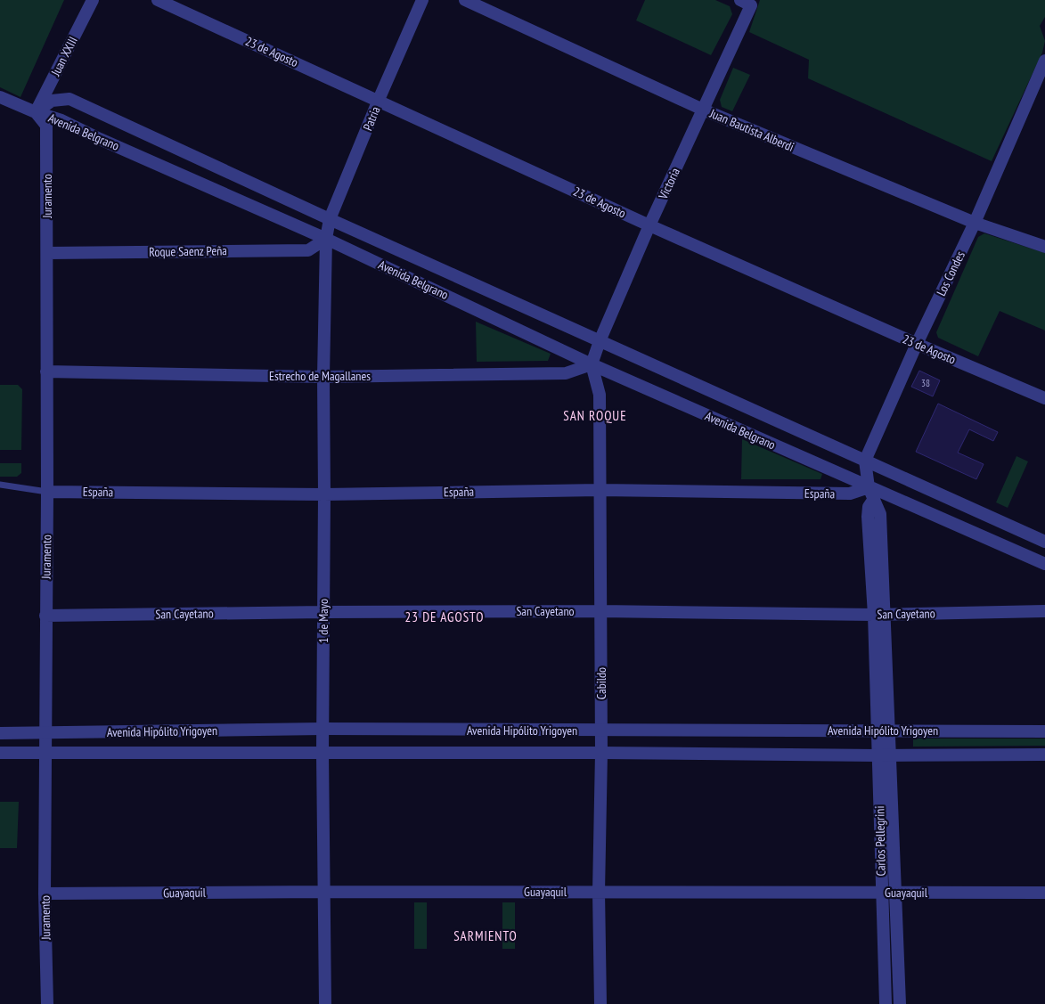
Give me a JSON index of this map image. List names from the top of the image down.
{
  "streets": {
    "street": [
      "23 de Agosto",
      "Juan XXIII",
      "Patria",
      "Juan Bautista Alberdi",
      "Avenida Belgrano",
      "Victoria",
      "Juramento",
      "Roque Saenz Peña",
      "Los Condes",
      "Estrecho de Magallanes",
      "España",
      "San Cayetano",
      "1 de Mayo",
      "Cabildo",
      "Avenida Hipólito Yrigoyen",
      "Carlos Pellegrini",
      "Guayaquil"
    ]
  },
  "crossings": [
    ["23 de Agosto", "Patria"],
    ["23 de Agosto", "Victoria"],
    ["23 de Agosto", "Los Condes"],
    ["Juan XXIII", "Avenida Belgrano"],
    ["Juan XXIII", "Juramento"],
    ["Patria", "Avenida Belgrano"],
    ["Patria", "Roque Saenz Peña"],
    ["Patria", "1 de Mayo"],
    ["Juan Bautista Alberdi", "Victoria"],
    ["Juan Bautista Alberdi", "Los Condes"],
    ["Avenida Belgrano", "Victoria"],
    ["Avenida Belgrano", "Juramento"],
    ["Avenida Belgrano", "Roque Saenz Peña"],
    ["Avenida Belgrano", "Los Condes"],
    ["Avenida Belgrano", "Estrecho de Magallanes"],
    ["Avenida Belgrano", "España"],
    ["Avenida Belgrano", "1 de Mayo"],
    ["Avenida Belgrano", "Cabildo"],
    ["Avenida Belgrano", "Carlos Pellegrini"],
    ["Victoria", "Estrecho de Magallanes"],
    ["Victoria", "Cabildo"],
    ["Juramento", "Roque Saenz Peña"],
    ["Juramento", "Estrecho de Magallanes"],
    ["Juramento", "España"],
    ["Juramento", "San Cayetano"],
    ["Juramento", "Avenida Hipólito Yrigoyen"],
    ["Juramento", "Guayaquil"],
    ["Roque Saenz Peña", "1 de Mayo"],
    ["Estrecho de Magallanes", "1 de Mayo"],
    ["Estrecho de Magallanes", "Cabildo"],
    ["España", "1 de Mayo"],
    ["España", "Cabildo"],
    ["España", "Carlos Pellegrini"],
    ["San Cayetano", "1 de Mayo"],
    ["San Cayetano", "Cabildo"],
    ["San Cayetano", "Carlos Pellegrini"],
    ["1 de Mayo", "Avenida Hipólito Yrigoyen"],
    ["1 de Mayo", "Guayaquil"],
    ["Cabildo", "Avenida Hipólito Yrigoyen"],
    ["Cabildo", "Guayaquil"],
    ["Avenida Hipólito Yrigoyen", "Carlos Pellegrini"],
    ["Carlos Pellegrini", "Guayaquil"]
  ],
  "districts": ["SAN ROQUE", "23 DE AGOSTO", "SARMIENTO"],
  "house_numbers": ["38"]
}
